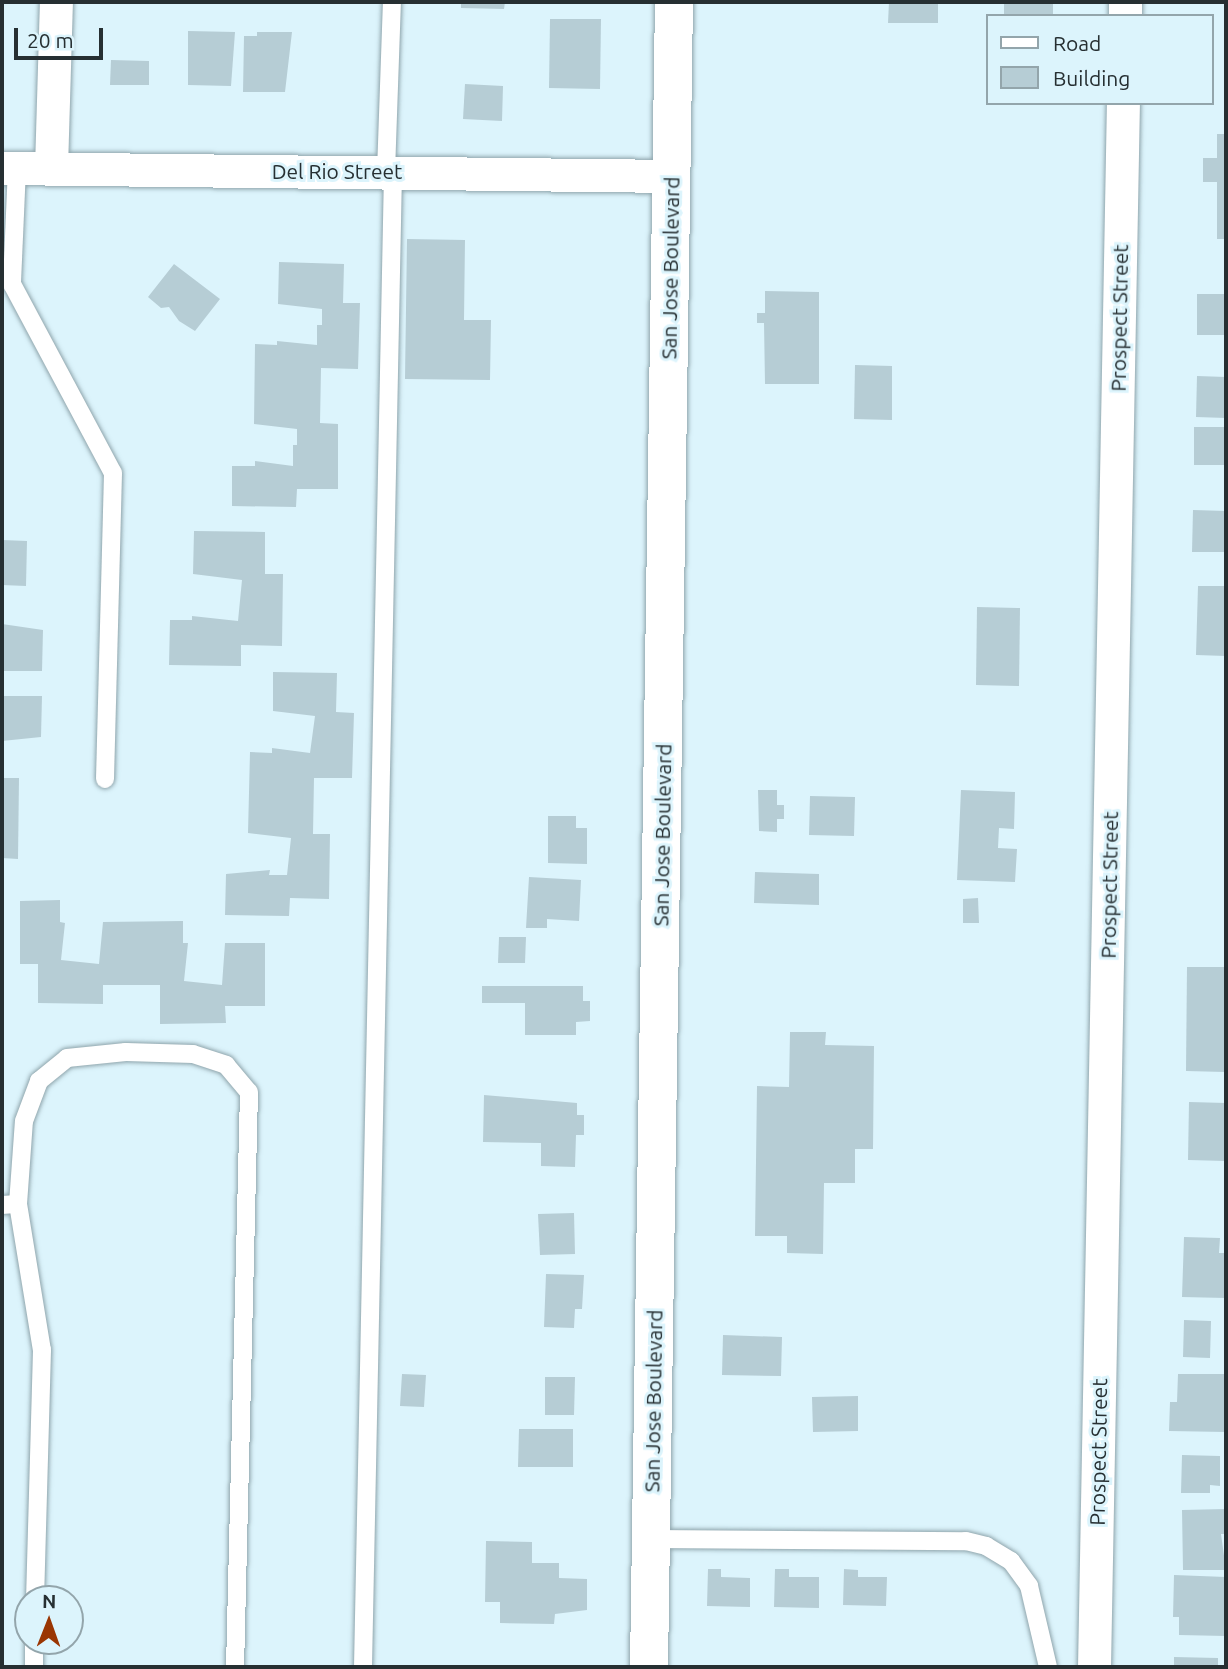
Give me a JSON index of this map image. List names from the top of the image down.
{
  "streets": {
    "street": ["Del Rio Street", "San Jose Boulevard", "Prospect Street"]
  },
  "crossings": [
    ["Del Rio Street", "San Jose Boulevard"]
  ],
  "legend": ["Road", "Building"],
  "scale_bar": "20 m",
  "north": "top"
}
